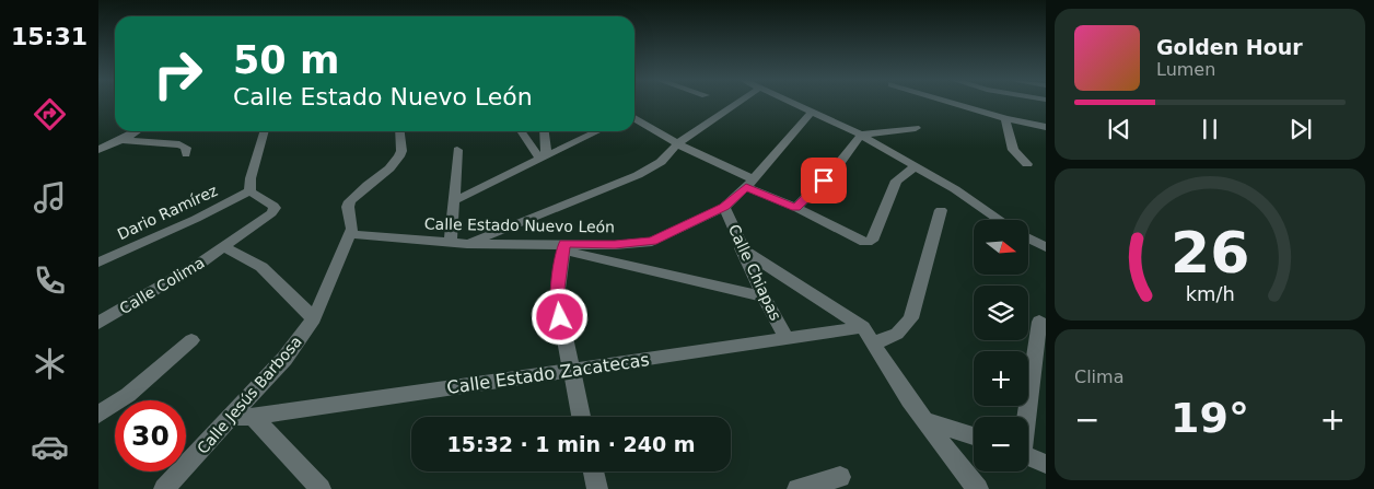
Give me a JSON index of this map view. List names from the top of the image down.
{
  "streets": {
    "street": [
      "Dario Ramírez",
      "Calle Estado Nuevo León",
      "Calle Chiapas",
      "Calle Colima",
      "Calle Estado Zacatecas",
      "Calle Jesús Barbosa"
    ]
  },
  "crossings": [
    ["Dario Ramírez", "Calle Colima"],
    ["Calle Estado Nuevo León", "Calle Chiapas"],
    ["Calle Estado Nuevo León", "Calle Jesús Barbosa"],
    ["Calle Chiapas", "Calle Estado Zacatecas"],
    ["Calle Estado Zacatecas", "Calle Jesús Barbosa"]
  ],
  "north": "right",
  "page": {
    "tabs": "15:31",
    "turn": ["50 m", "Calle Estado Nuevo León"],
    "song": ["Golden Hour", "Lumen"],
    "map_buttons": ["+", "−"],
    "tile": "Clima",
    "heat": ["−", "19°", "+"],
    "limit": "30",
    "trip": "15:32 · 1 min · 240 m",
    "gauge": ["26", "km/h"]
  }
}
